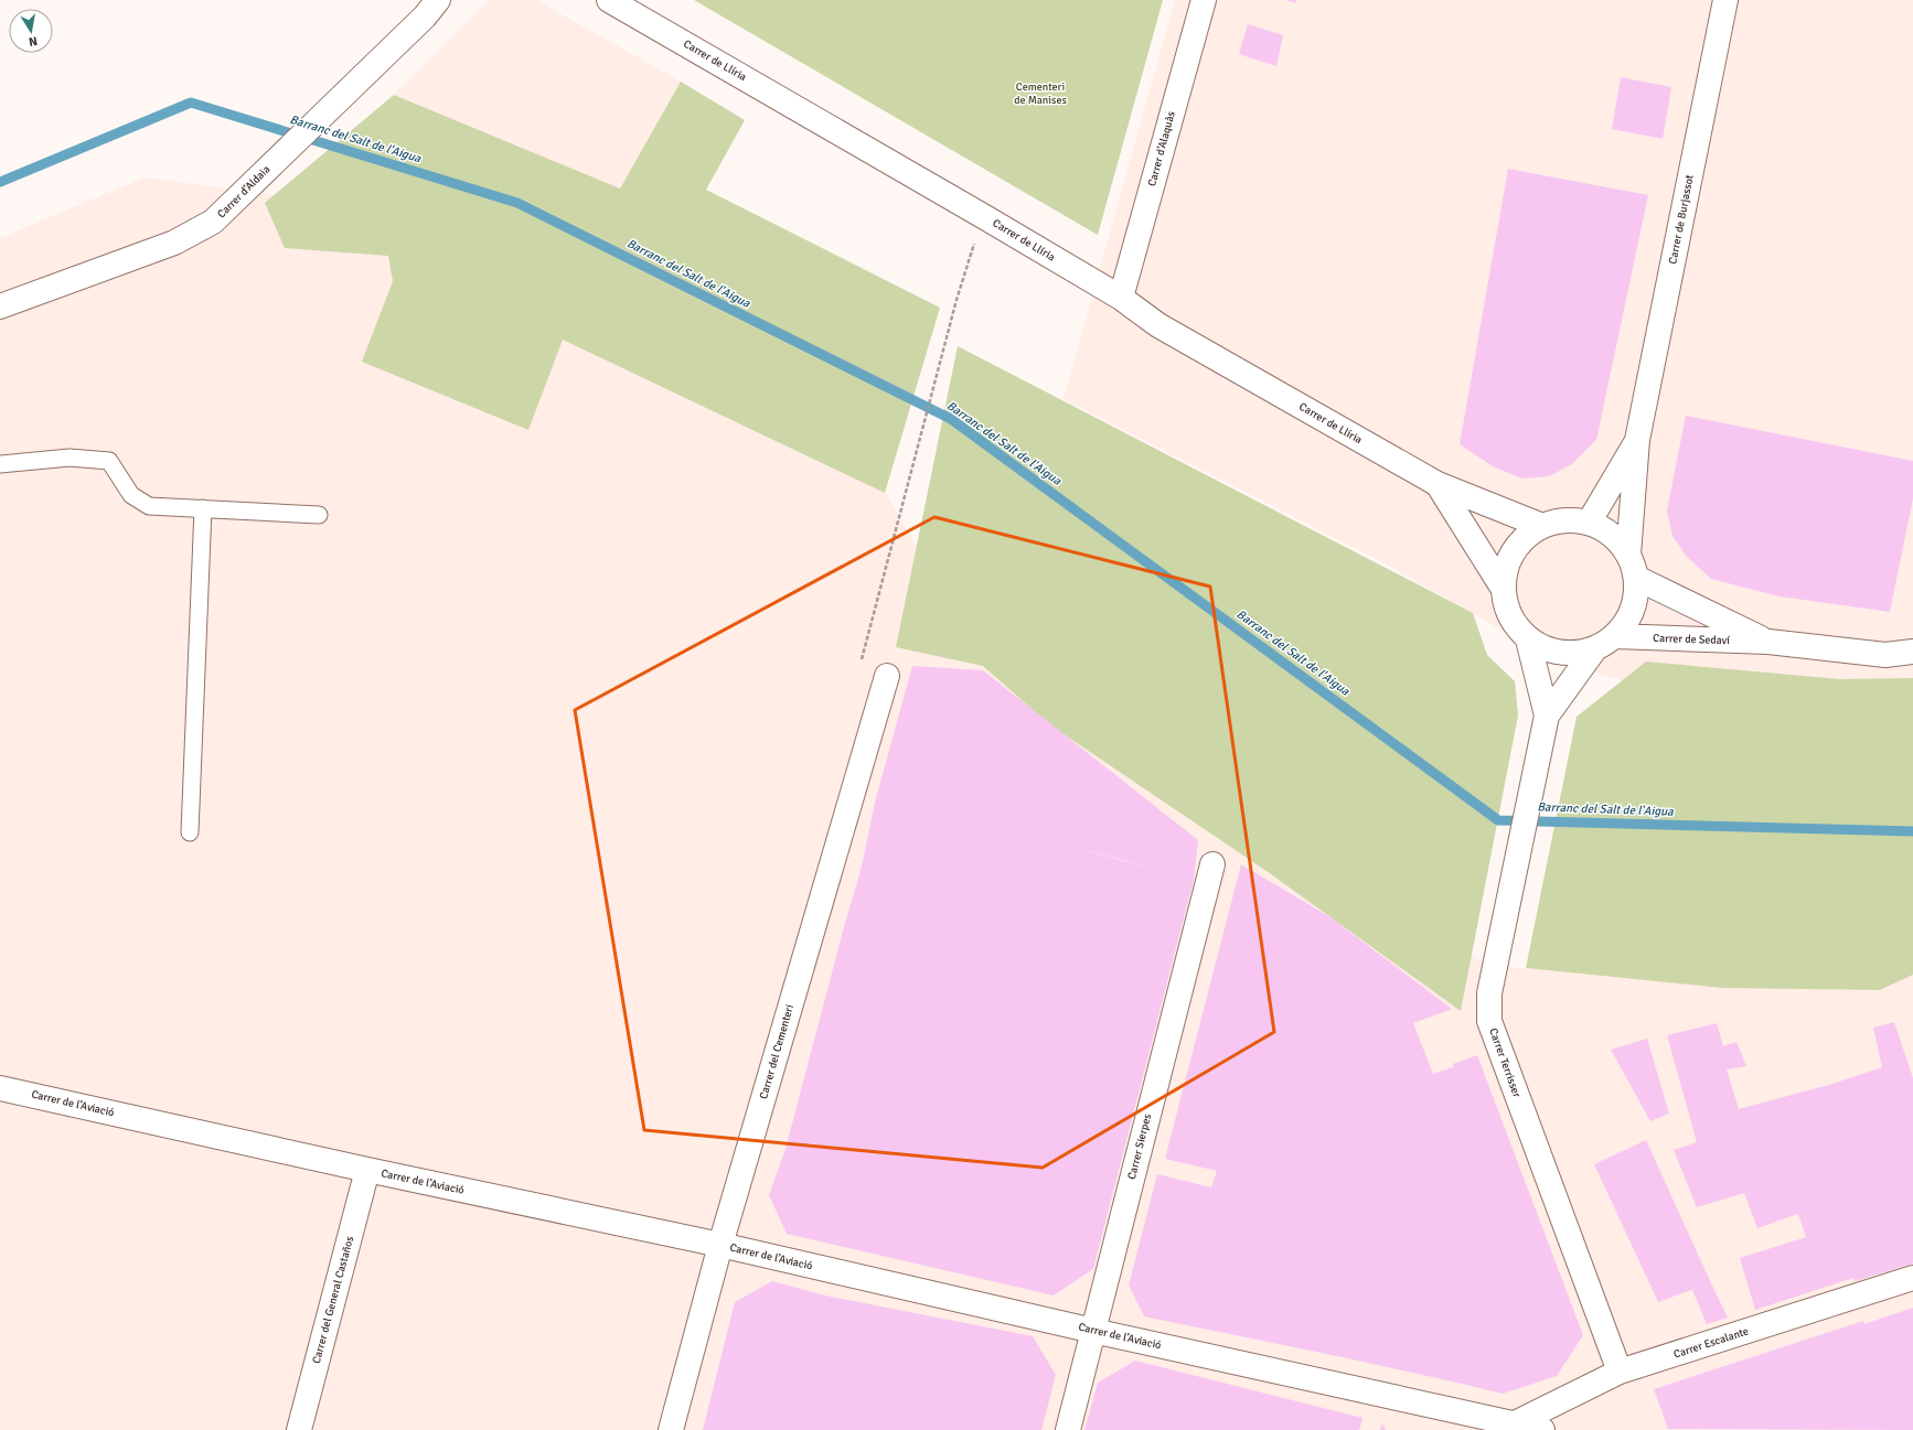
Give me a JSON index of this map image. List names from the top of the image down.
{
  "streets": {
    "street": [
      "Carrer de Llíria",
      "Carrer d’Alaquàs",
      "Carrer d’Aldaia",
      "Carrer de Burjassot",
      "Carrer de Sedaví",
      "Carrer del Cementeri",
      "Carrer Terrisser",
      "Carrer de l’Aviació",
      "Carrer Sierpes",
      "Carrer del General Castaños",
      "Carrer Escalante"
    ]
  },
  "crossings": [
    ["Carrer de Llíria", "Carrer d’Alaquàs"],
    ["Carrer de Llíria", "Carrer de Burjassot"],
    ["Carrer de Llíria", "Carrer de Sedaví"],
    ["Carrer de Llíria", "Carrer Terrisser"],
    ["Carrer de Burjassot", "Carrer de Sedaví"],
    ["Carrer de Burjassot", "Carrer Terrisser"],
    ["Carrer de Sedaví", "Carrer Terrisser"],
    ["Carrer del Cementeri", "Carrer de l’Aviació"],
    ["Carrer Terrisser", "Carrer Escalante"],
    ["Carrer de l’Aviació", "Carrer Sierpes"],
    ["Carrer de l’Aviació", "Carrer del General Castaños"],
    ["Carrer de l’Aviació", "Carrer Escalante"]
  ],
  "water": ["Barranc del Salt de l'Aigua"],
  "parks": ["Cementeri de Manises"],
  "north": "bottom"
}
